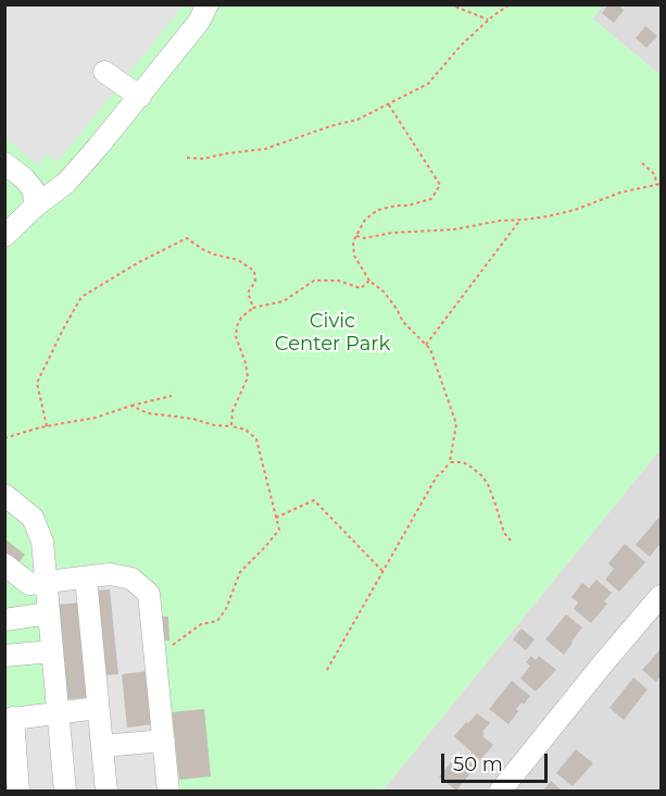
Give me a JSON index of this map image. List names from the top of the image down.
{
  "parks": ["Civic Center Park"],
  "scale_bar": "50 m"
}
